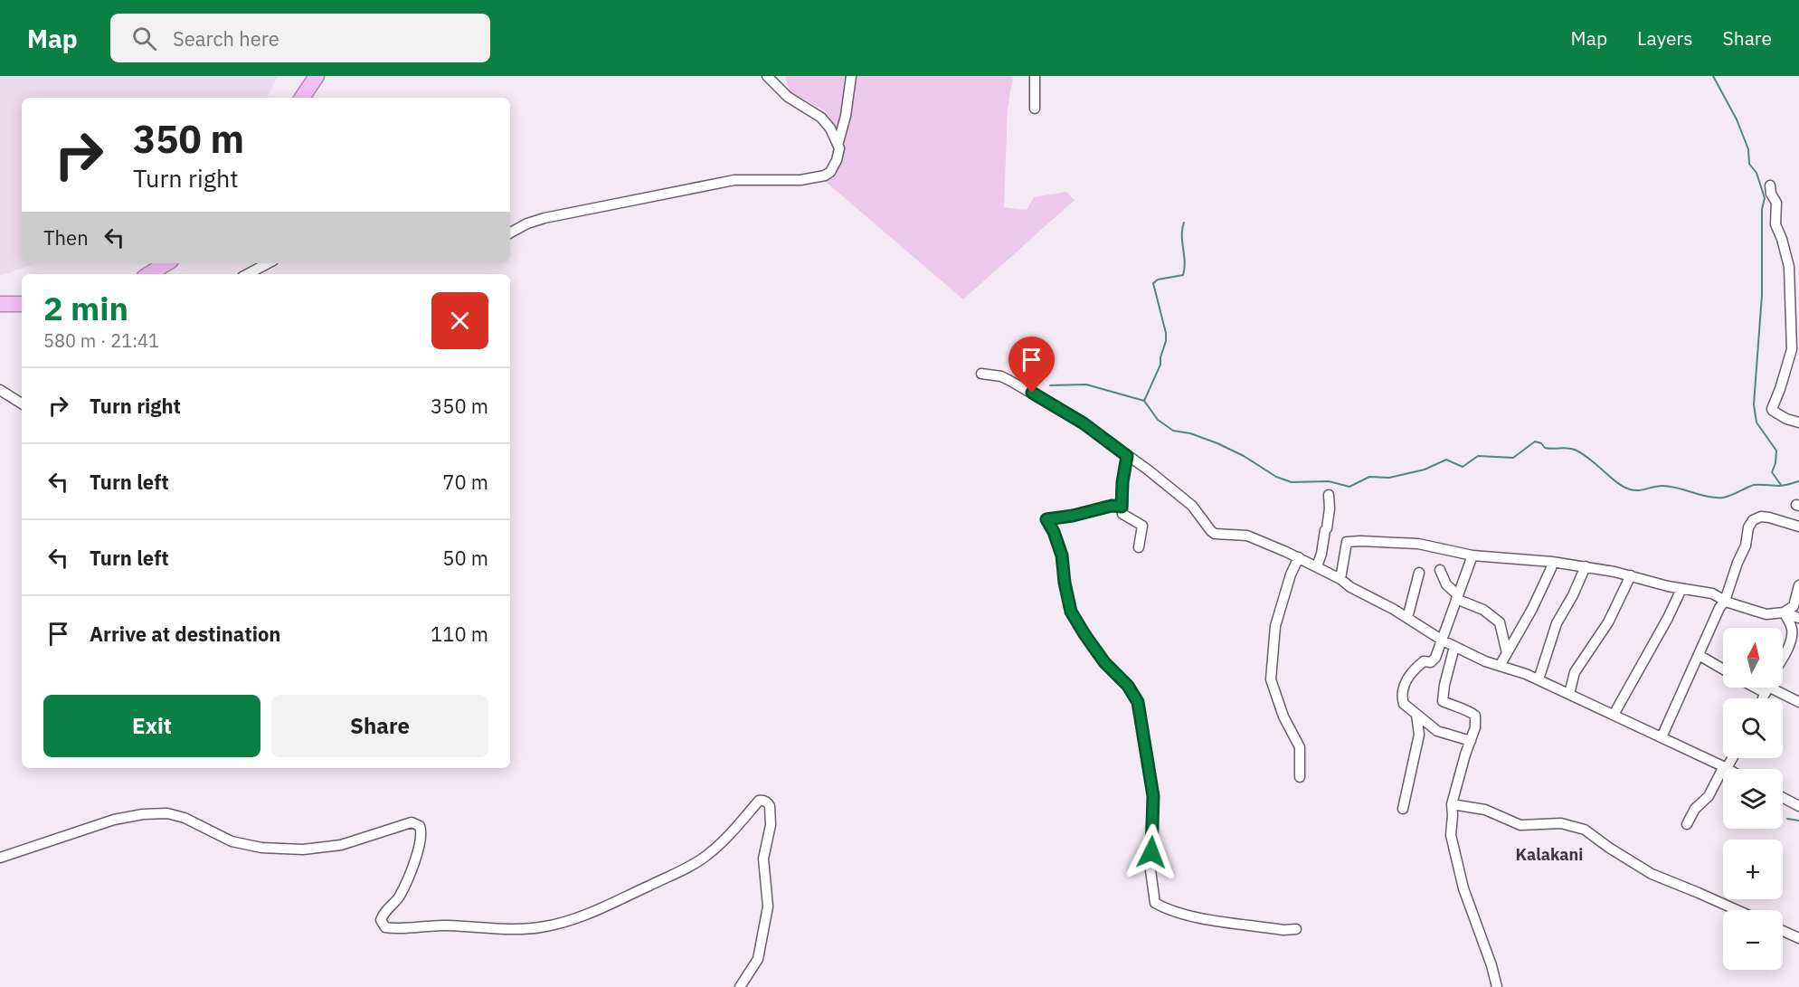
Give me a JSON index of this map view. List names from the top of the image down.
{
  "districts": ["Kalakani"],
  "north": "top",
  "page": {
    "header": "Map",
    "search": "Search here",
    "nav": ["Map", "Layers", "Share"],
    "turn": ["350 m", "Turn right"],
    "then": "Then",
    "heading": ["2 min", "580 m · 21:41"],
    "list": [
      {
        "name": "Turn right",
        "value": "350 m"
      },
      {
        "name": "Turn left",
        "value": "70 m"
      },
      {
        "name": "Turn left",
        "value": "50 m"
      },
      {
        "name": "Arrive at destination",
        "value": "110 m"
      }
    ],
    "map_buttons": ["+", "−"],
    "buttons": ["Exit", "Share"]
  }
}
